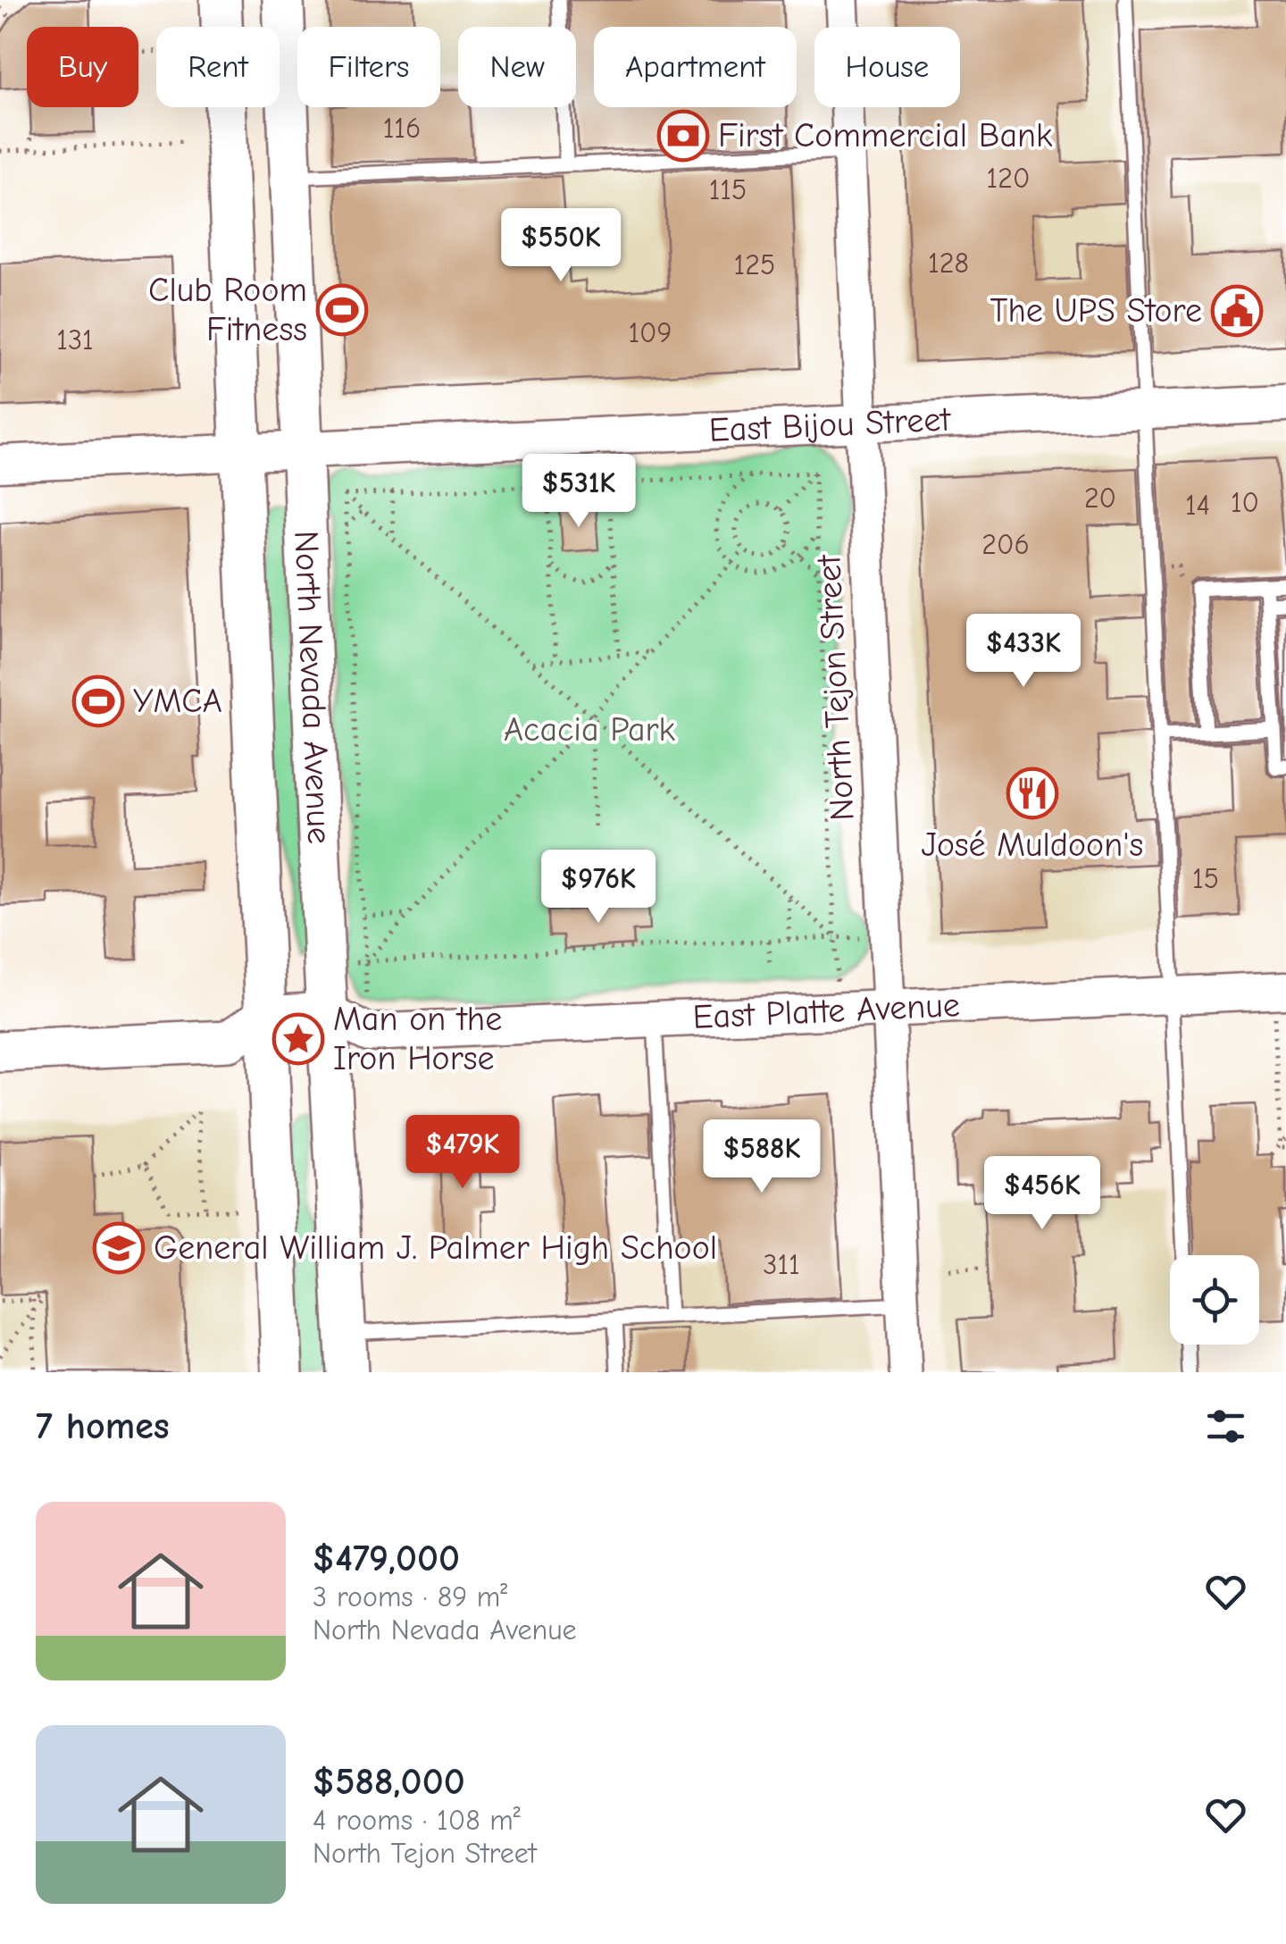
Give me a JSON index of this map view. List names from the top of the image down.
{
  "streets": {
    "main road": ["East Bijou Street", "North Nevada Avenue", "East Platte Avenue"],
    "street": ["North Tejon Street"]
  },
  "crossings": [
    ["East Bijou Street", "North Nevada Avenue"],
    ["East Bijou Street", "North Tejon Street"],
    ["North Nevada Avenue", "East Platte Avenue"],
    ["North Tejon Street", "East Platte Avenue"]
  ],
  "parks": ["Acacia Park"],
  "places": {
    "bank": ["First Commercial Bank"],
    "sports": ["Club Room Fitness", "YMCA"],
    "public building": ["The UPS Store"],
    "restaurant": ["José Muldoon's"],
    "place": ["Man on the Iron Horse"],
    "school or university": ["General William J. Palmer High School"]
  },
  "house_numbers": [
    "116",
    "120",
    "115",
    "128",
    "125",
    "109",
    "131",
    "20",
    "10",
    "14",
    "206",
    "15",
    "311"
  ],
  "page": {
    "chip": [
      "Buy",
      "Rent",
      "Filters",
      "New",
      "Apartment",
      "House"
    ],
    "price": [
      "$550K",
      "$531K",
      "$433K",
      "$976K",
      "$479K",
      "$588K",
      "$456K"
    ],
    "heading": "7 homes",
    "list": [
      {
        "name": "$479,000",
        "note": "3 rooms · 89 m² · North Nevada Avenue"
      },
      {
        "name": "$588,000",
        "note": "4 rooms · 108 m² · North Tejon Street"
      }
    ]
  }
}
